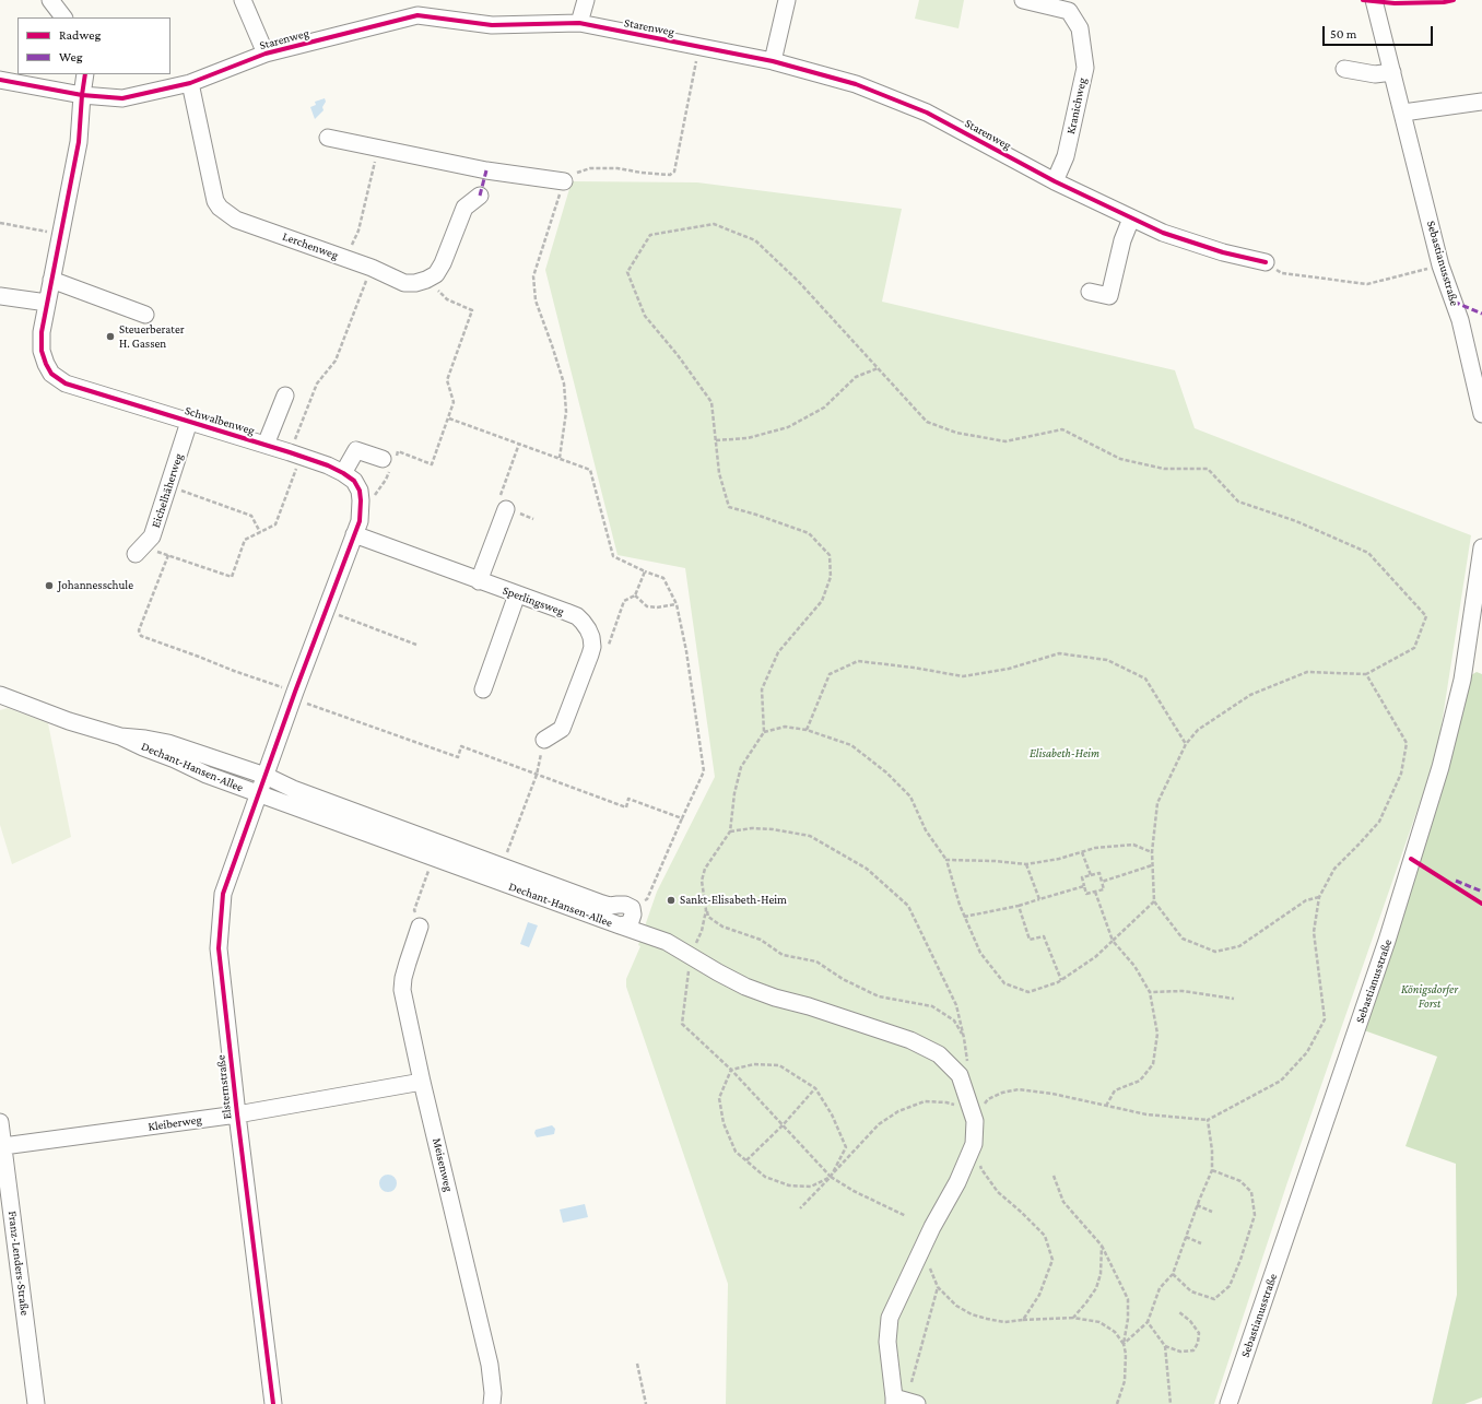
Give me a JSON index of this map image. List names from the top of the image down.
{
  "streets": {
    "street": [
      "Starenweg",
      "Kranichweg",
      "Lerchenweg",
      "Sebastianusstraße",
      "Schwalbenweg",
      "Eichelhäherweg",
      "Sperlingsweg",
      "Dechant-Hansen-Allee",
      "Elsternstraße",
      "Kleiberweg",
      "Meisenweg",
      "Franz-Lenders-Straße"
    ]
  },
  "crossings": [
    ["Starenweg", "Kranichweg"],
    ["Starenweg", "Lerchenweg"],
    ["Starenweg", "Schwalbenweg"],
    ["Schwalbenweg", "Eichelhäherweg"],
    ["Schwalbenweg", "Sperlingsweg"],
    ["Schwalbenweg", "Dechant-Hansen-Allee"],
    ["Schwalbenweg", "Elsternstraße"],
    ["Dechant-Hansen-Allee", "Elsternstraße"],
    ["Elsternstraße", "Kleiberweg"],
    ["Kleiberweg", "Meisenweg"],
    ["Kleiberweg", "Franz-Lenders-Straße"]
  ],
  "parks": ["Elisabeth-Heim", "Königsdorfer Forst"],
  "places": ["Steuerberater H. Gassen", "Johannesschule", "Sankt-Elisabeth-Heim"],
  "legend": ["Radweg", "Weg"],
  "scale_bar": "50 m"
}
